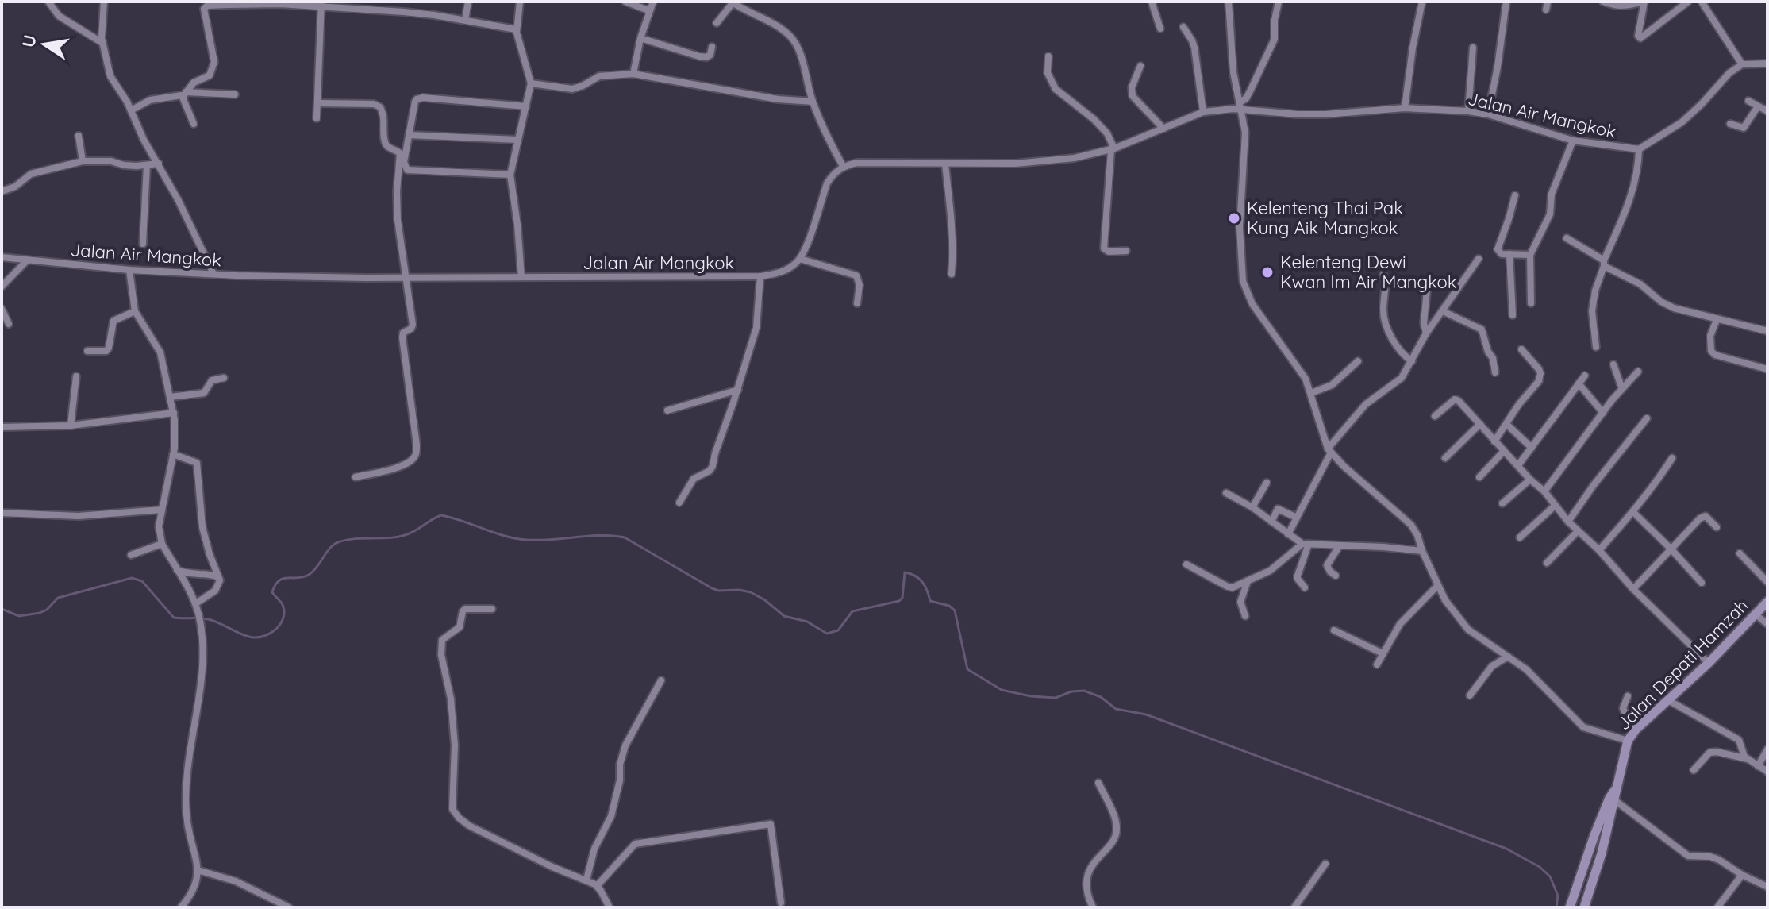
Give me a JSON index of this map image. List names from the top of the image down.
{
  "streets": {
    "main road": ["Jalan Depati Hamzah"],
    "street": ["Jalan Air Mangkok"]
  },
  "places": ["Kelenteng Thai Pak Kung Aik Mangkok", "Kelenteng Dewi Kwan Im Air Mangkok"],
  "north": "left"
}
